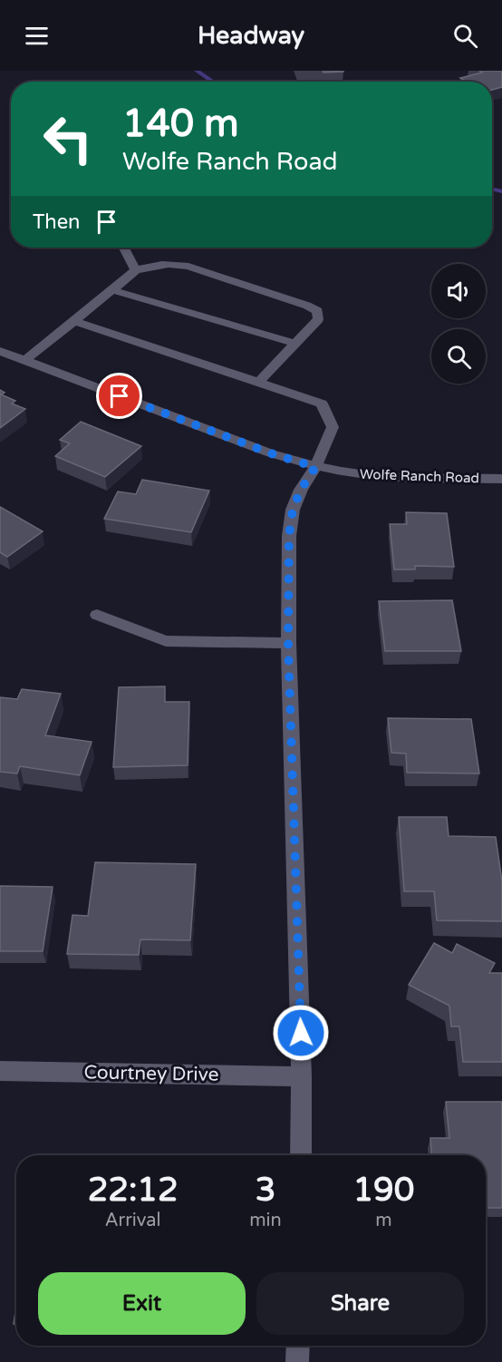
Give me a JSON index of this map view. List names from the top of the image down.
{
  "streets": {
    "street": ["Wolfe Ranch Road", "Courtney Drive"]
  },
  "page": {
    "header": "Headway",
    "turn": ["140 m", "Wolfe Ranch Road"],
    "then": "Then",
    "eta": [
      "22:12",
      "Arrival",
      "3",
      "min",
      "190",
      "m"
    ],
    "buttons": ["Exit", "Share"]
  }
}
